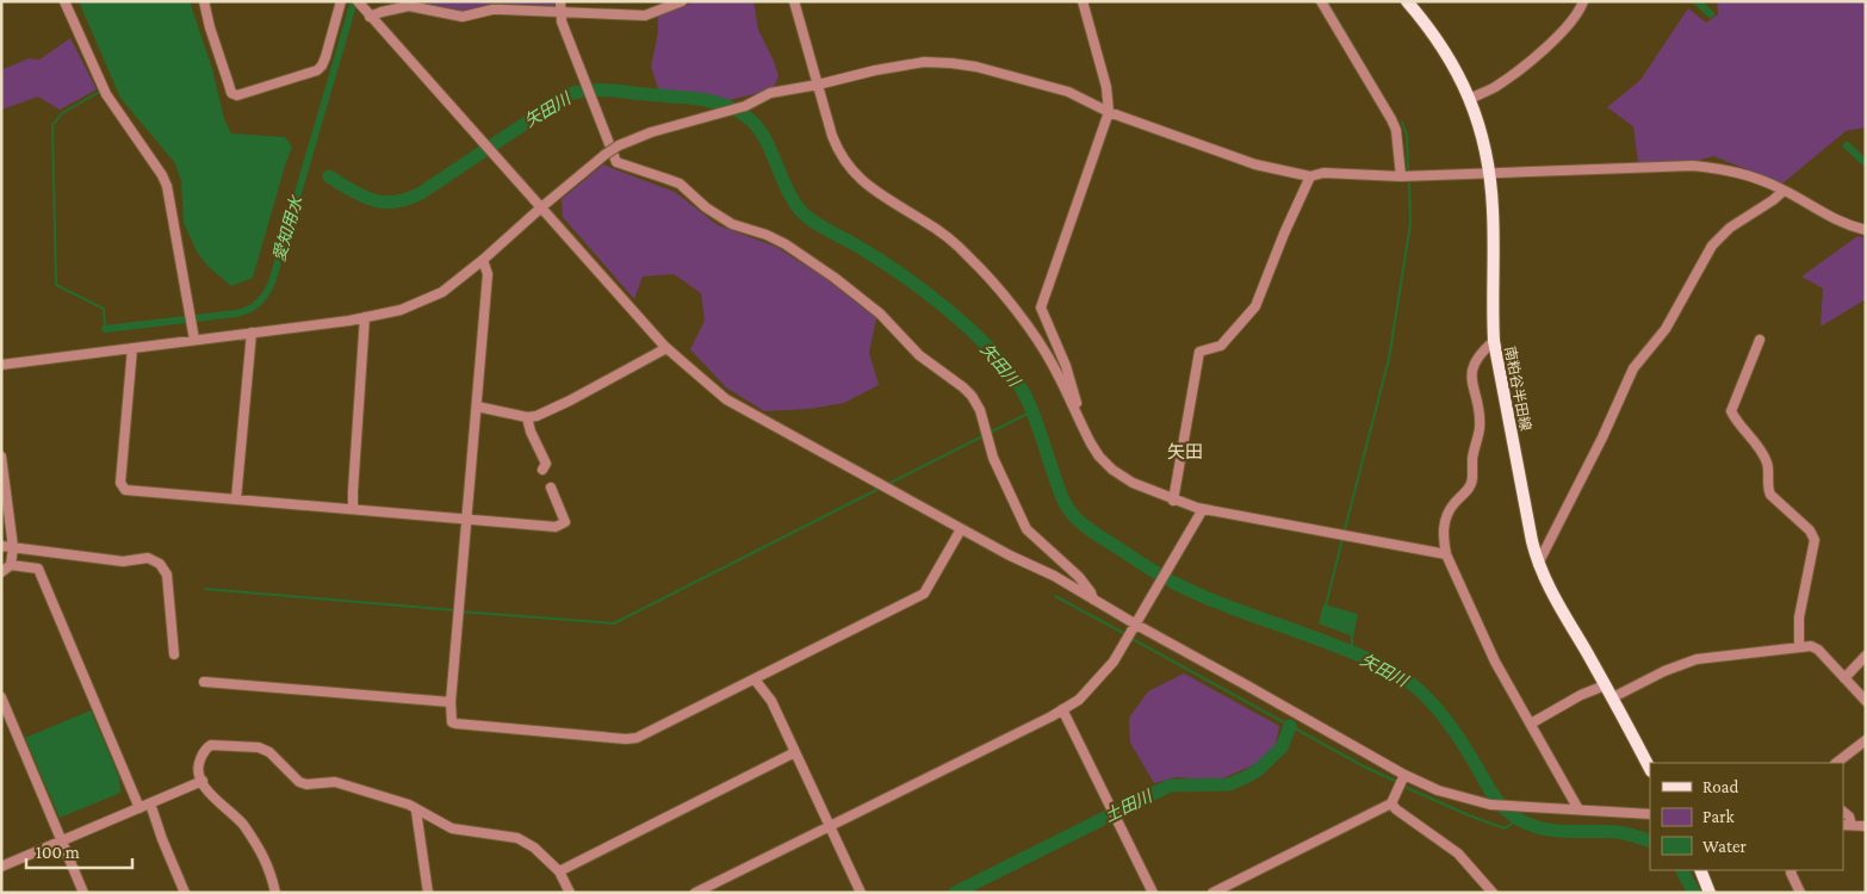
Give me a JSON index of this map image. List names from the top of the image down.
{
  "streets": {
    "main road": ["南粕谷半田線"]
  },
  "districts": ["矢田"],
  "water": ["矢田川", "愛知用水", "土田川"],
  "legend": ["Road", "Park", "Water"],
  "scale_bar": "100 m"
}
